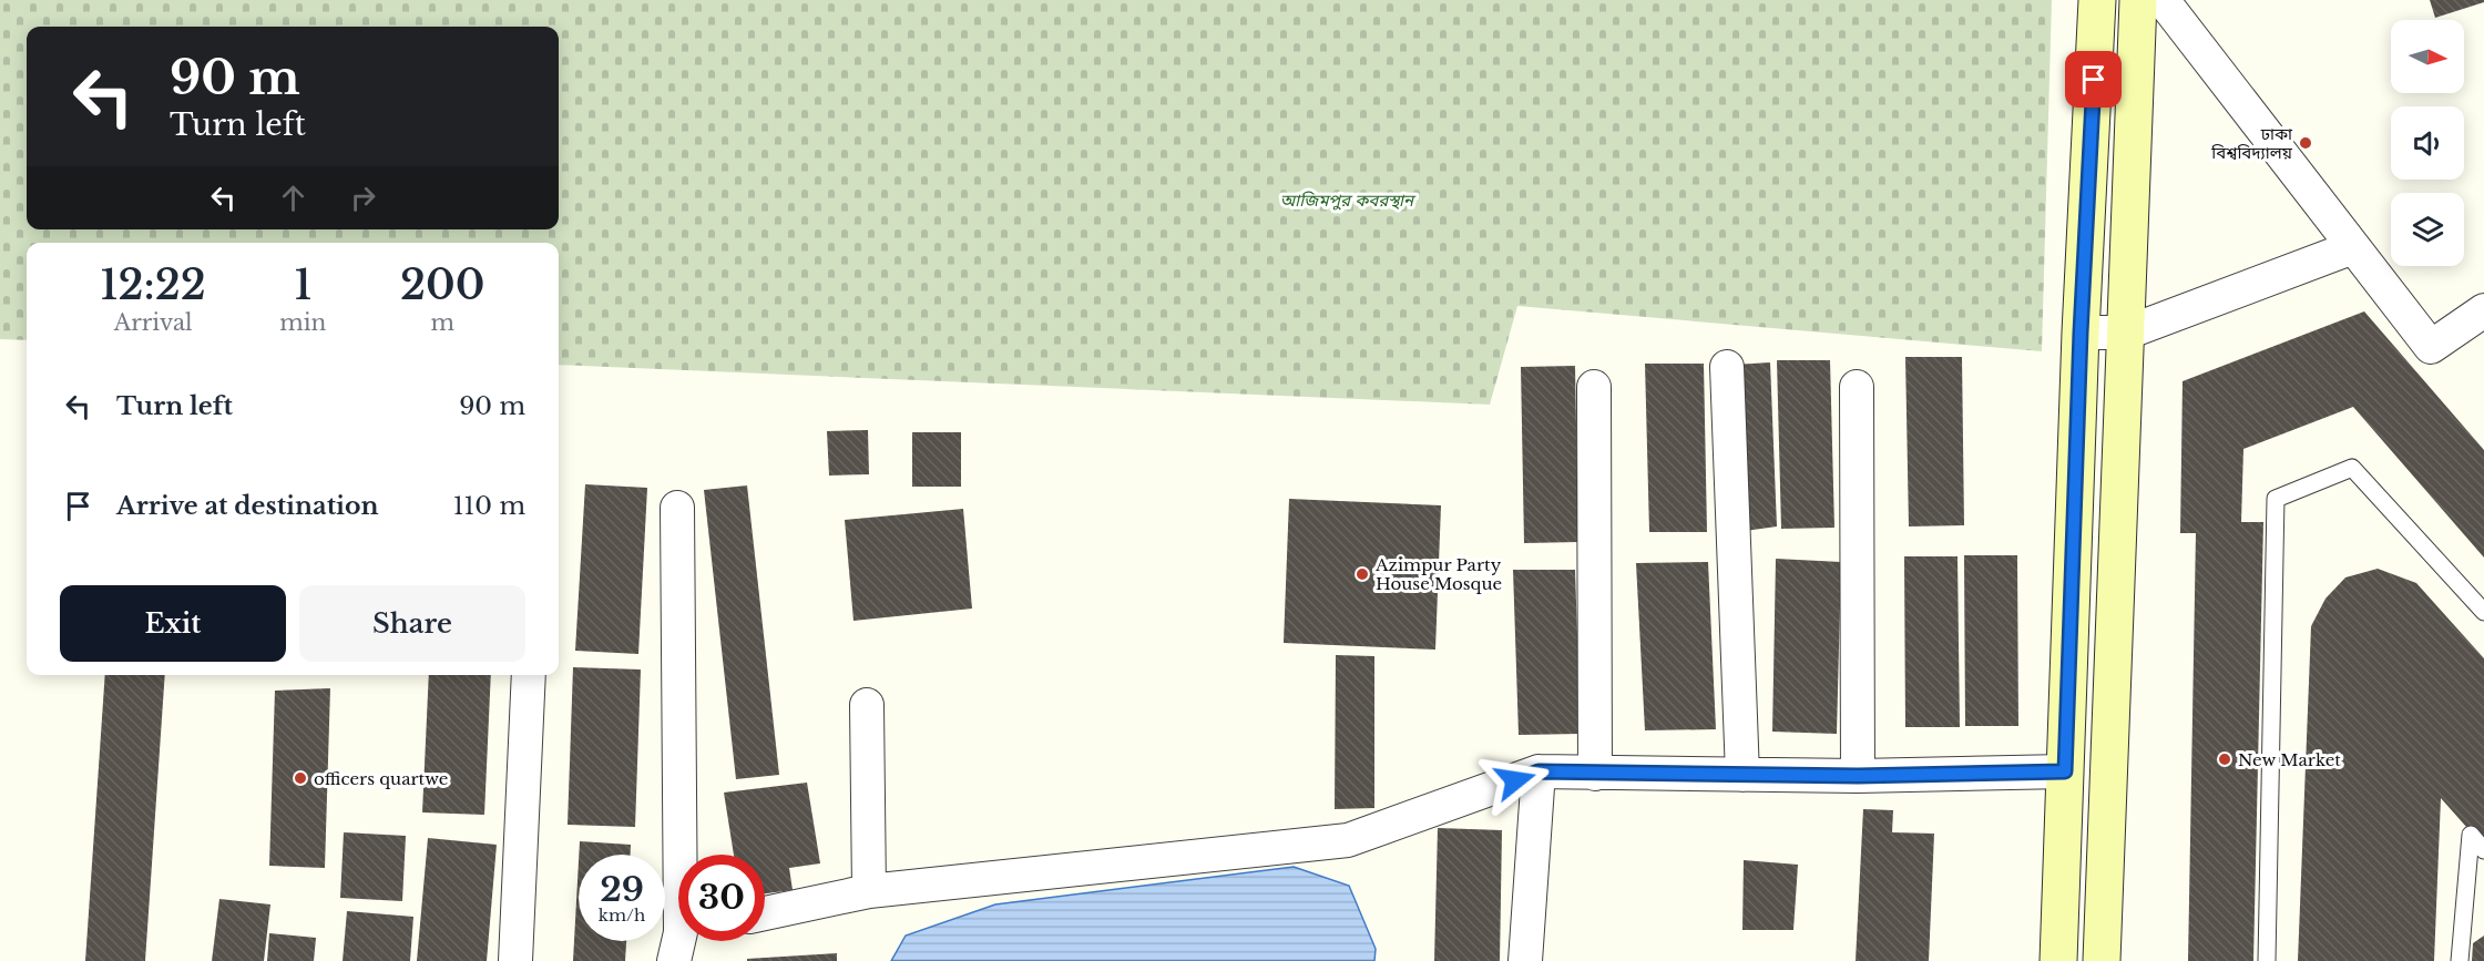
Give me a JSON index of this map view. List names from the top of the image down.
{
  "parks": ["আজিমপুর কবরস্থান"],
  "places": [
    "ঢাকা বিশ্ববিদ্যালয়",
    "Azimpur Party House Mosque",
    "New Market",
    "officers quartwe"
  ],
  "north": "right",
  "page": {
    "turn": ["90 m", "Turn left"],
    "eta": [
      "12:22",
      "Arrival",
      "1",
      "min",
      "200",
      "m"
    ],
    "list": [
      {
        "name": "Turn left",
        "value": "90 m"
      },
      {
        "name": "Arrive at destination",
        "value": "110 m"
      }
    ],
    "buttons": ["Exit", "Share"],
    "speed": "29 km/h",
    "limit": "30"
  }
}
